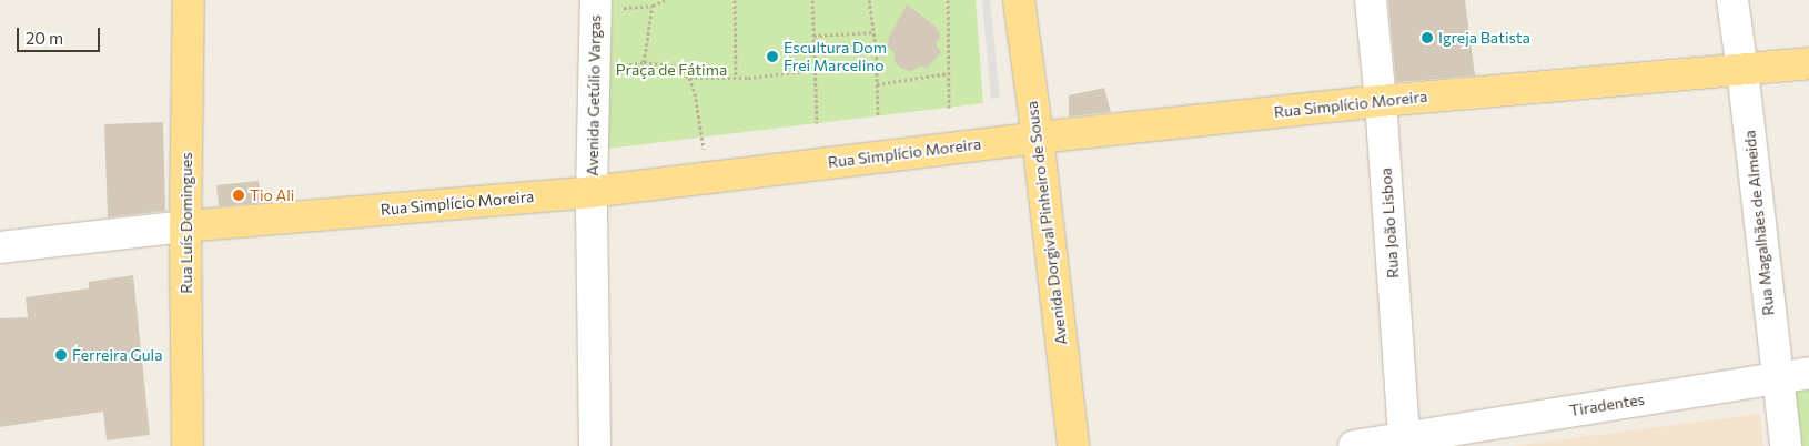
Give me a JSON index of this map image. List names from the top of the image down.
{
  "streets": {
    "main road": ["Rua Simplício Moreira", "Rua Luís Domingues", "Avenida Dorgival Pinheiro de Sousa"],
    "street": [
      "Avenida Getúlio Vargas",
      "Rua João Lisboa",
      "Rua Magalhães de Almeida",
      "Tiradentes"
    ]
  },
  "crossings": [
    ["Avenida Getúlio Vargas", "Rua Simplício Moreira"],
    ["Rua Simplício Moreira", "Rua Luís Domingues"],
    ["Rua Simplício Moreira", "Avenida Dorgival Pinheiro de Sousa"],
    ["Rua Simplício Moreira", "Rua João Lisboa"],
    ["Rua Simplício Moreira", "Rua Magalhães de Almeida"],
    ["Rua João Lisboa", "Tiradentes"],
    ["Rua Magalhães de Almeida", "Tiradentes"]
  ],
  "parks": ["Praça de Fátima"],
  "places": [
    "Igreja Batista",
    "Escultura Dom Frei Marcelino",
    "Tio Ali",
    "Ferreira Gula"
  ],
  "scale_bar": "20 m"
}
